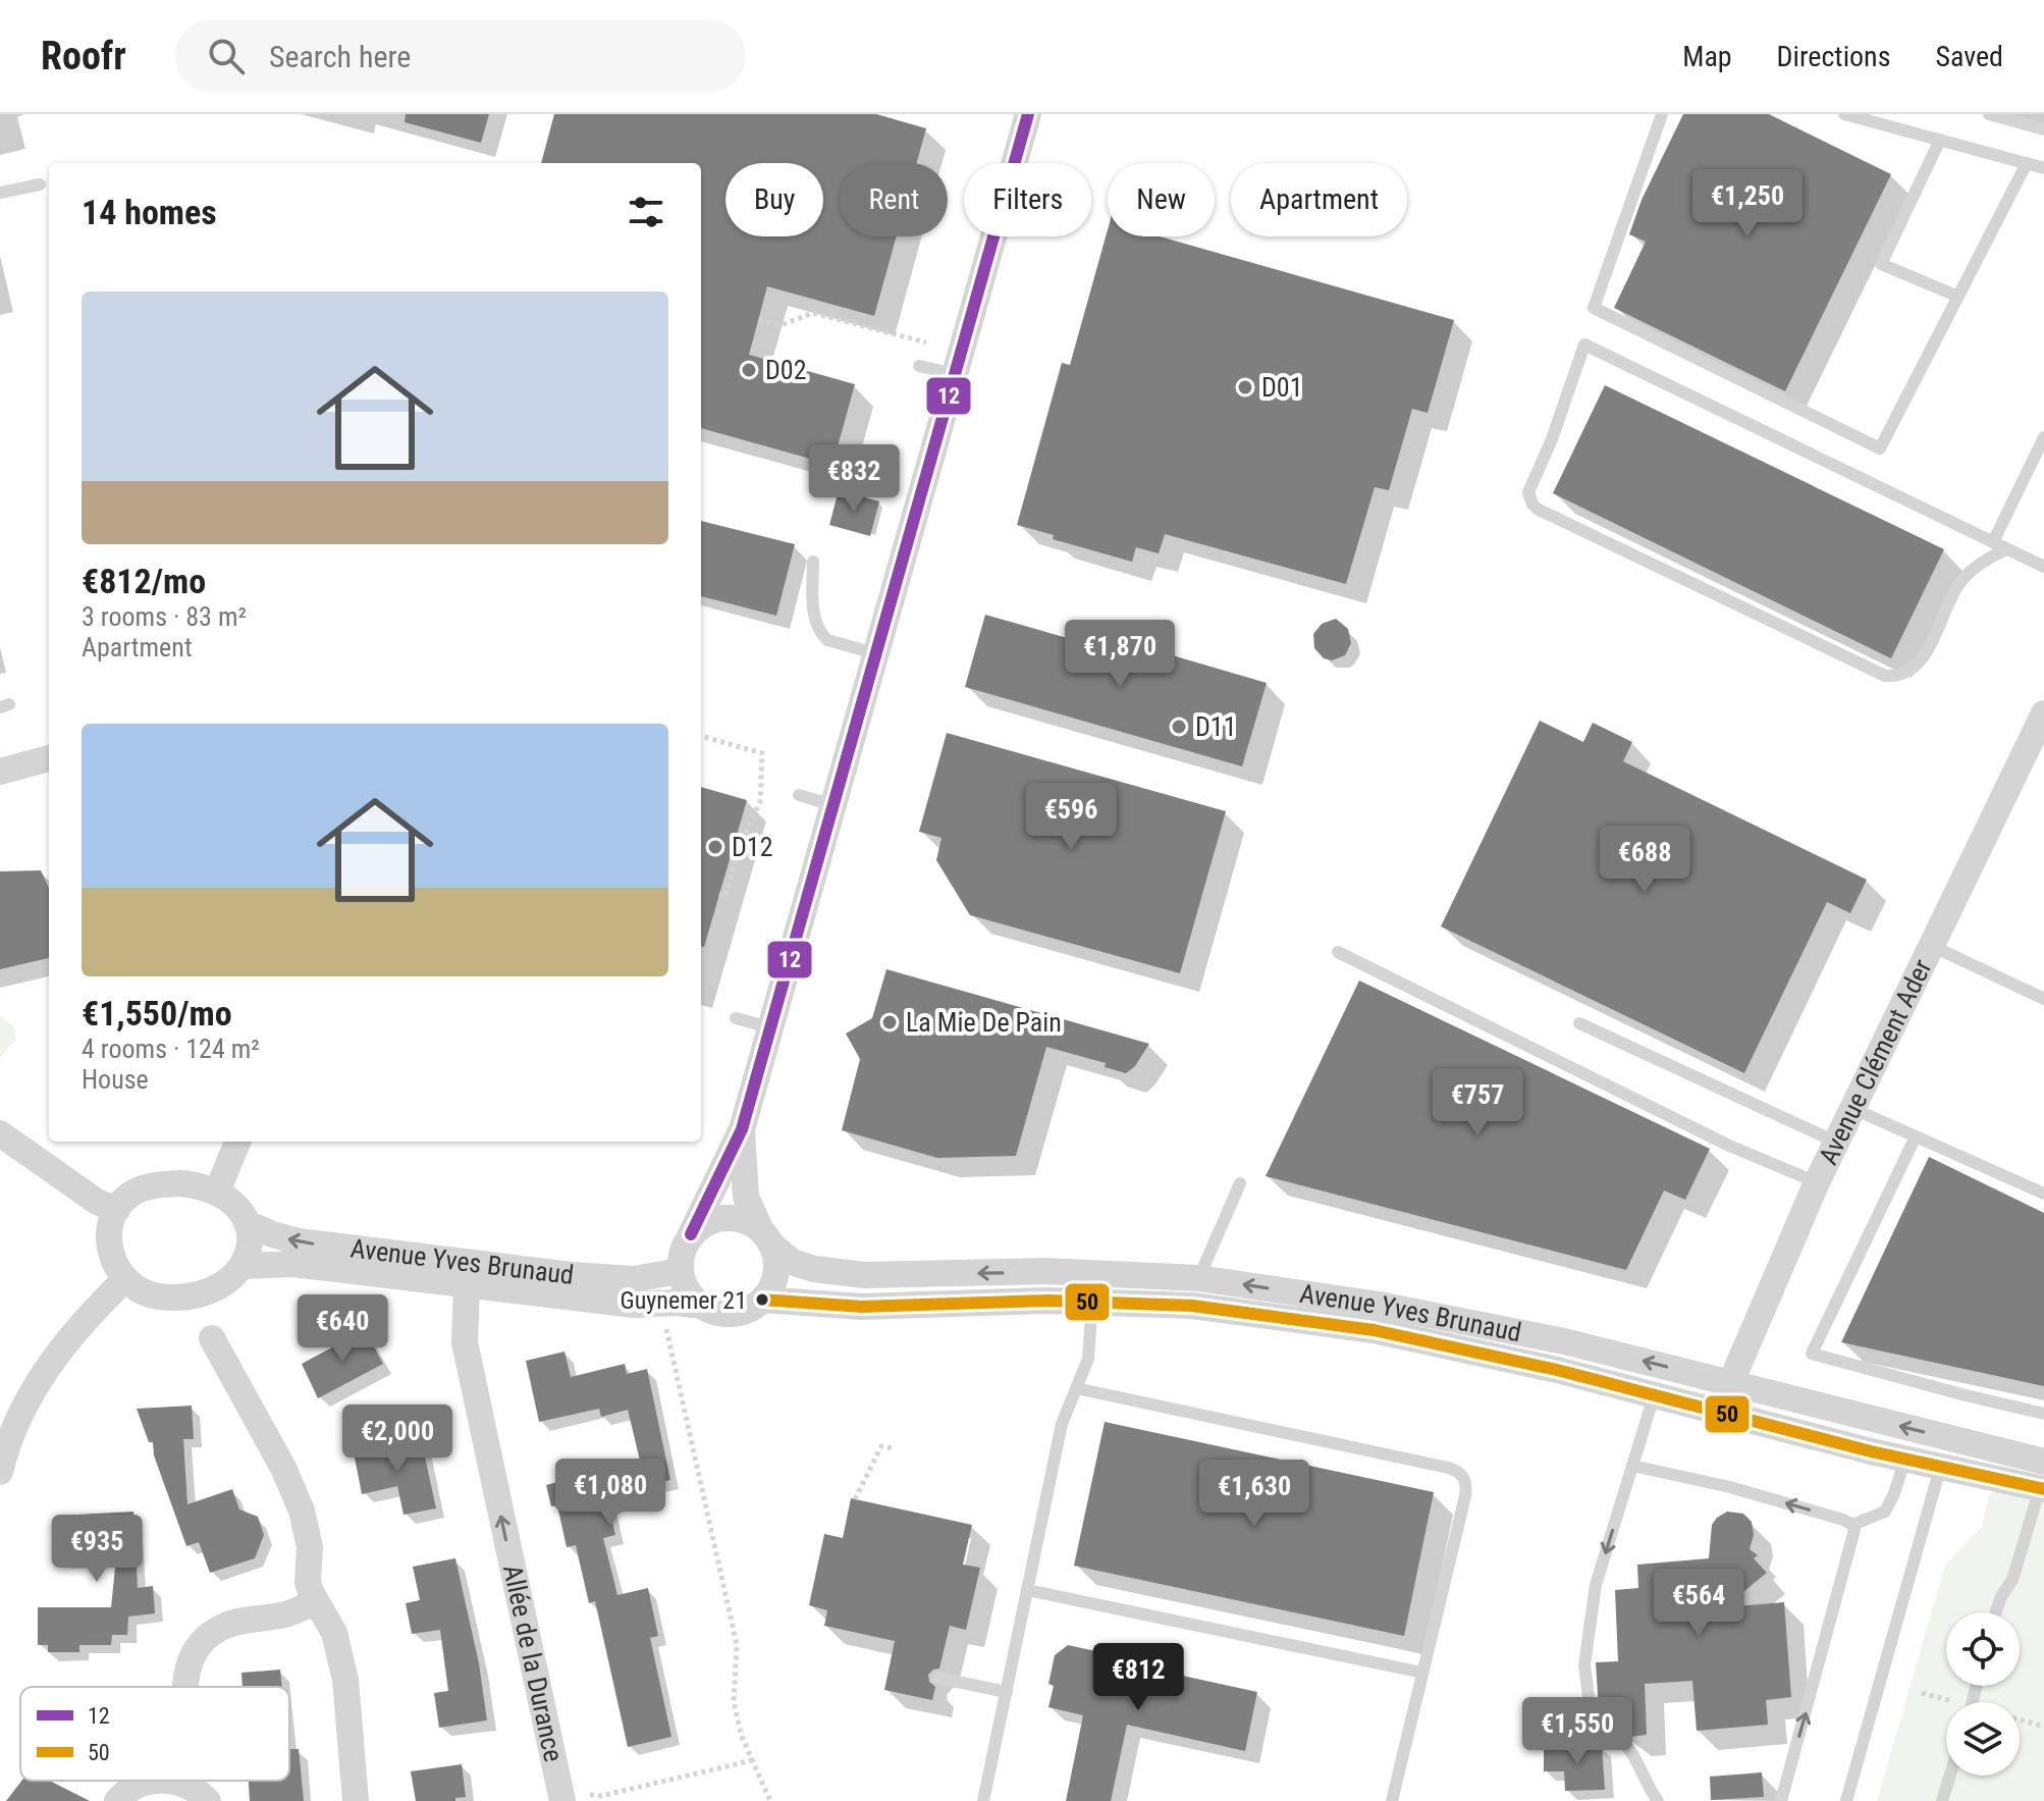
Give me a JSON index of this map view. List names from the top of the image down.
{
  "streets": {
    "street": ["Avenue Clément Ader", "Avenue Yves Brunaud", "Allée de la Durance"]
  },
  "crossings": [
    ["Avenue Clément Ader", "Avenue Yves Brunaud"],
    ["Avenue Yves Brunaud", "Allée de la Durance"]
  ],
  "places": [
    "D02",
    "D01",
    "D11",
    "D12",
    "La Mie De Pain",
    "Guynemer 21"
  ],
  "lines": ["transit line 12", "transit line 50"],
  "legend": ["12", "50"],
  "page": {
    "header": "Roofr",
    "search": "Search here",
    "nav": ["Map", "Directions", "Saved"],
    "chip": [
      "Buy",
      "Rent",
      "Filters",
      "New",
      "Apartment"
    ],
    "heading": "14 homes",
    "price": [
      "€1,250",
      "€832",
      "€1,870",
      "€596",
      "€688",
      "€757",
      "€640",
      "€2,000",
      "€1,080",
      "€1,630",
      "€935",
      "€564",
      "€812",
      "€1,550"
    ],
    "list": [
      {
        "name": "€812/mo",
        "note": "3 rooms · 83 m² · Apartment"
      },
      {
        "name": "€1,550/mo",
        "note": "4 rooms · 124 m² · House"
      }
    ]
  }
}
